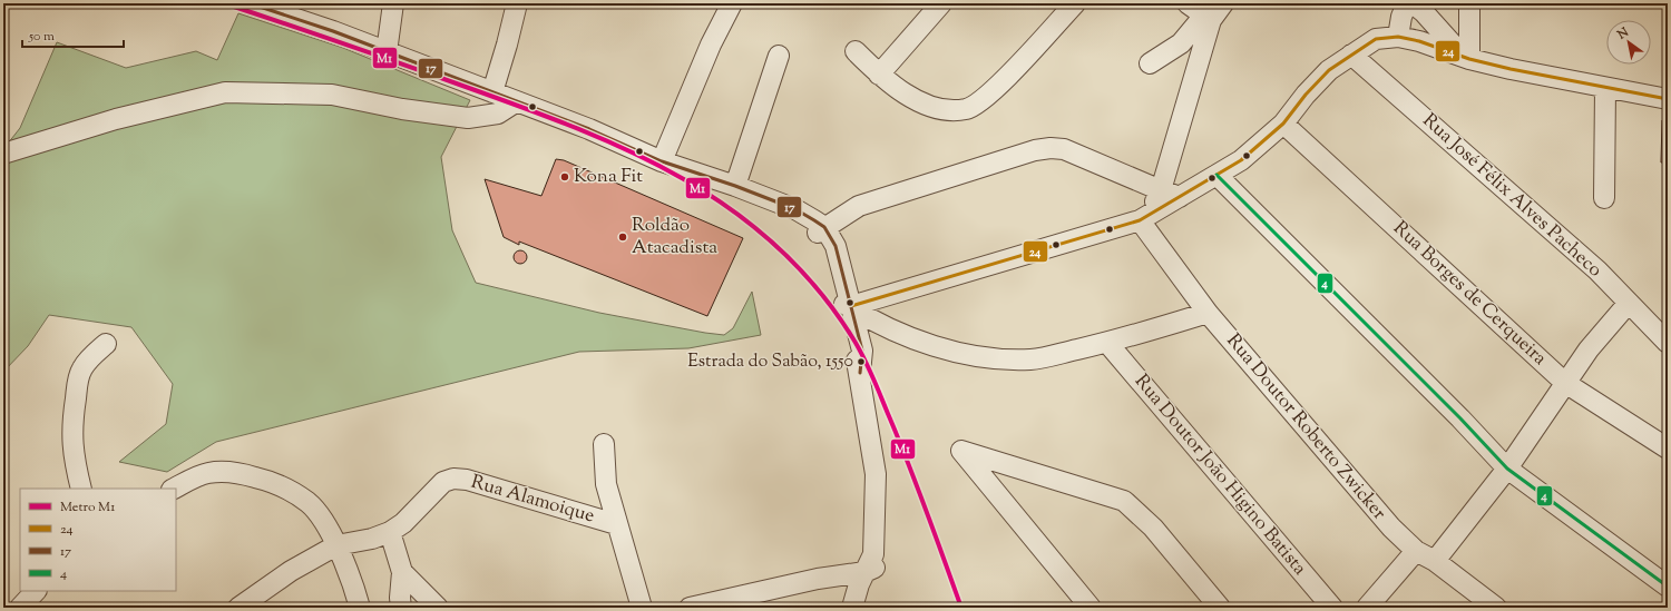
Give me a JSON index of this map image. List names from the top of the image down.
{
  "streets": {
    "street": [
      "Rua José Félix Alves Pacheco",
      "Rua Borges de Cerqueira",
      "Rua Doutor Roberto Zwicker",
      "Rua Doutor João Higino Batista",
      "Rua Alamoique"
    ]
  },
  "places": ["Kona Fit", "Roldão Atacadista", "Estrada do Sabão, 1550"],
  "lines": [
    "metro line M1",
    "transit line 17",
    "transit line 24",
    "transit line 4"
  ],
  "legend": [
    "Metro M1",
    "24",
    "17",
    "4"
  ],
  "scale_bar": "50 m",
  "north": "top left"
}
